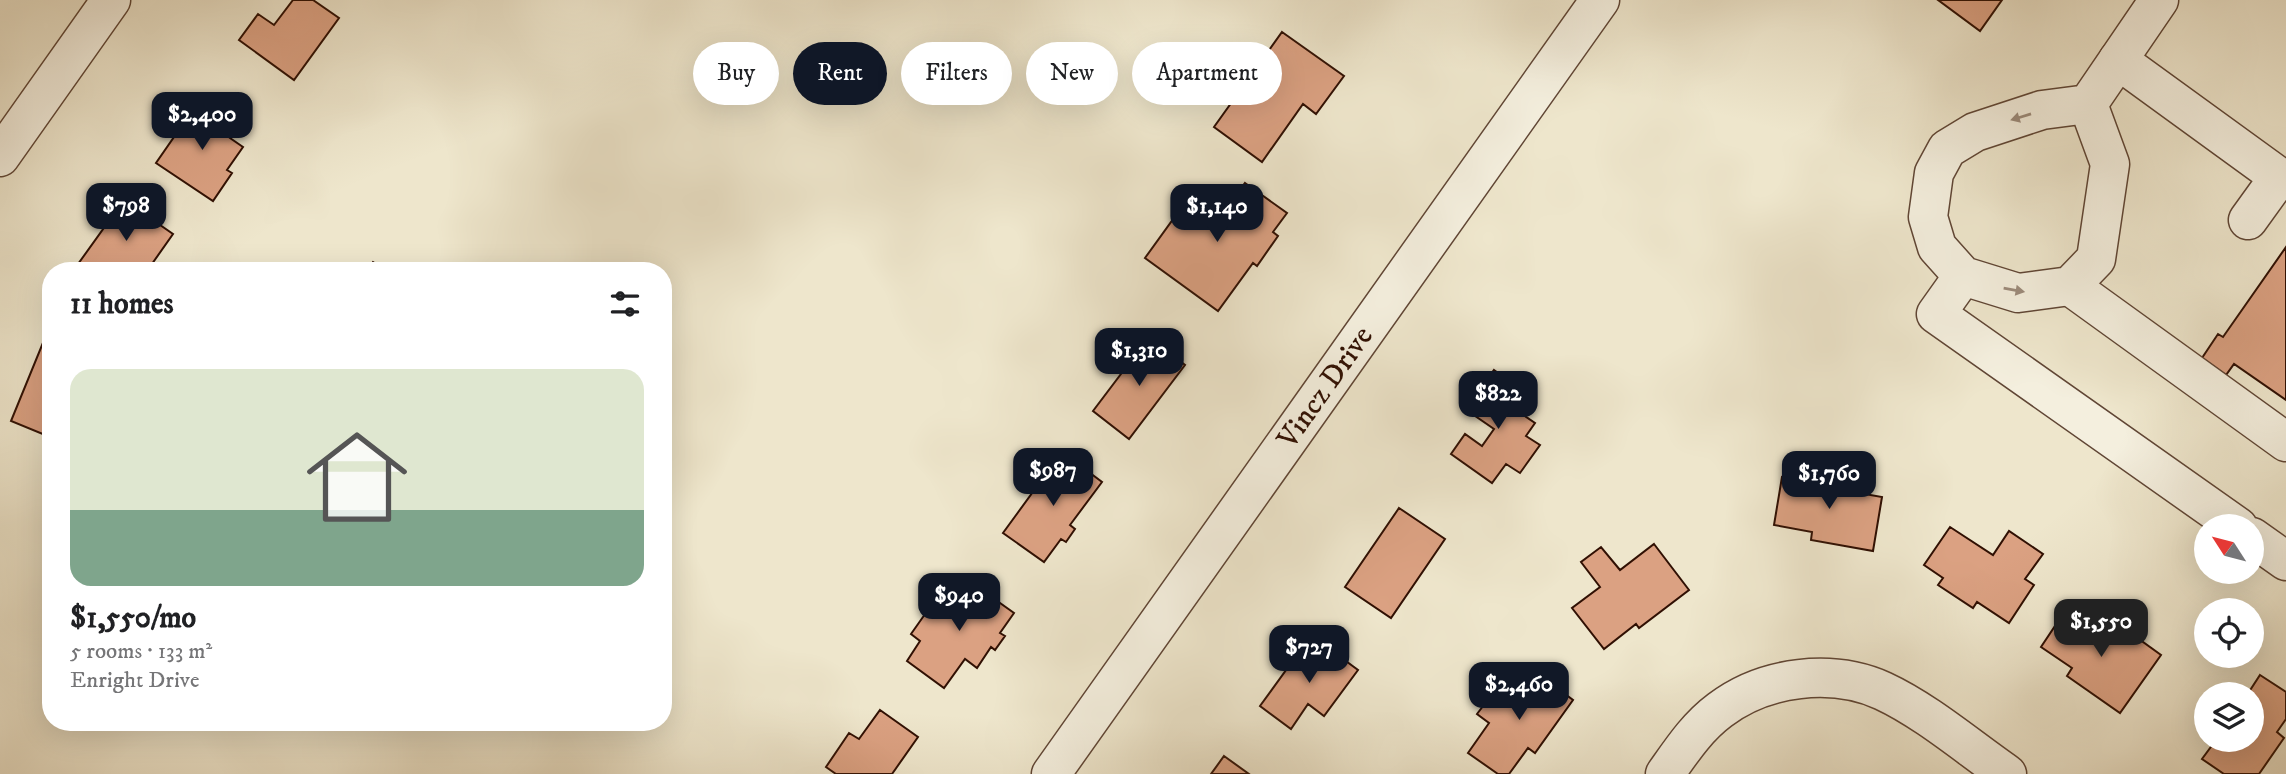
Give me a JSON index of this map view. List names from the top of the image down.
{
  "streets": {
    "street": ["Vincz Drive"]
  },
  "north": "top left",
  "page": {
    "chip": [
      "Buy",
      "Rent",
      "Filters",
      "New",
      "Apartment"
    ],
    "price": [
      "$2,400",
      "$798",
      "$1,140",
      "$1,310",
      "$822",
      "$987",
      "$1,760",
      "$940",
      "$1,550",
      "$727",
      "$2,460"
    ],
    "heading": "11 homes",
    "list": [
      {
        "name": "$1,550/mo",
        "note": "5 rooms · 133 m² · Enright Drive"
      }
    ]
  }
}
